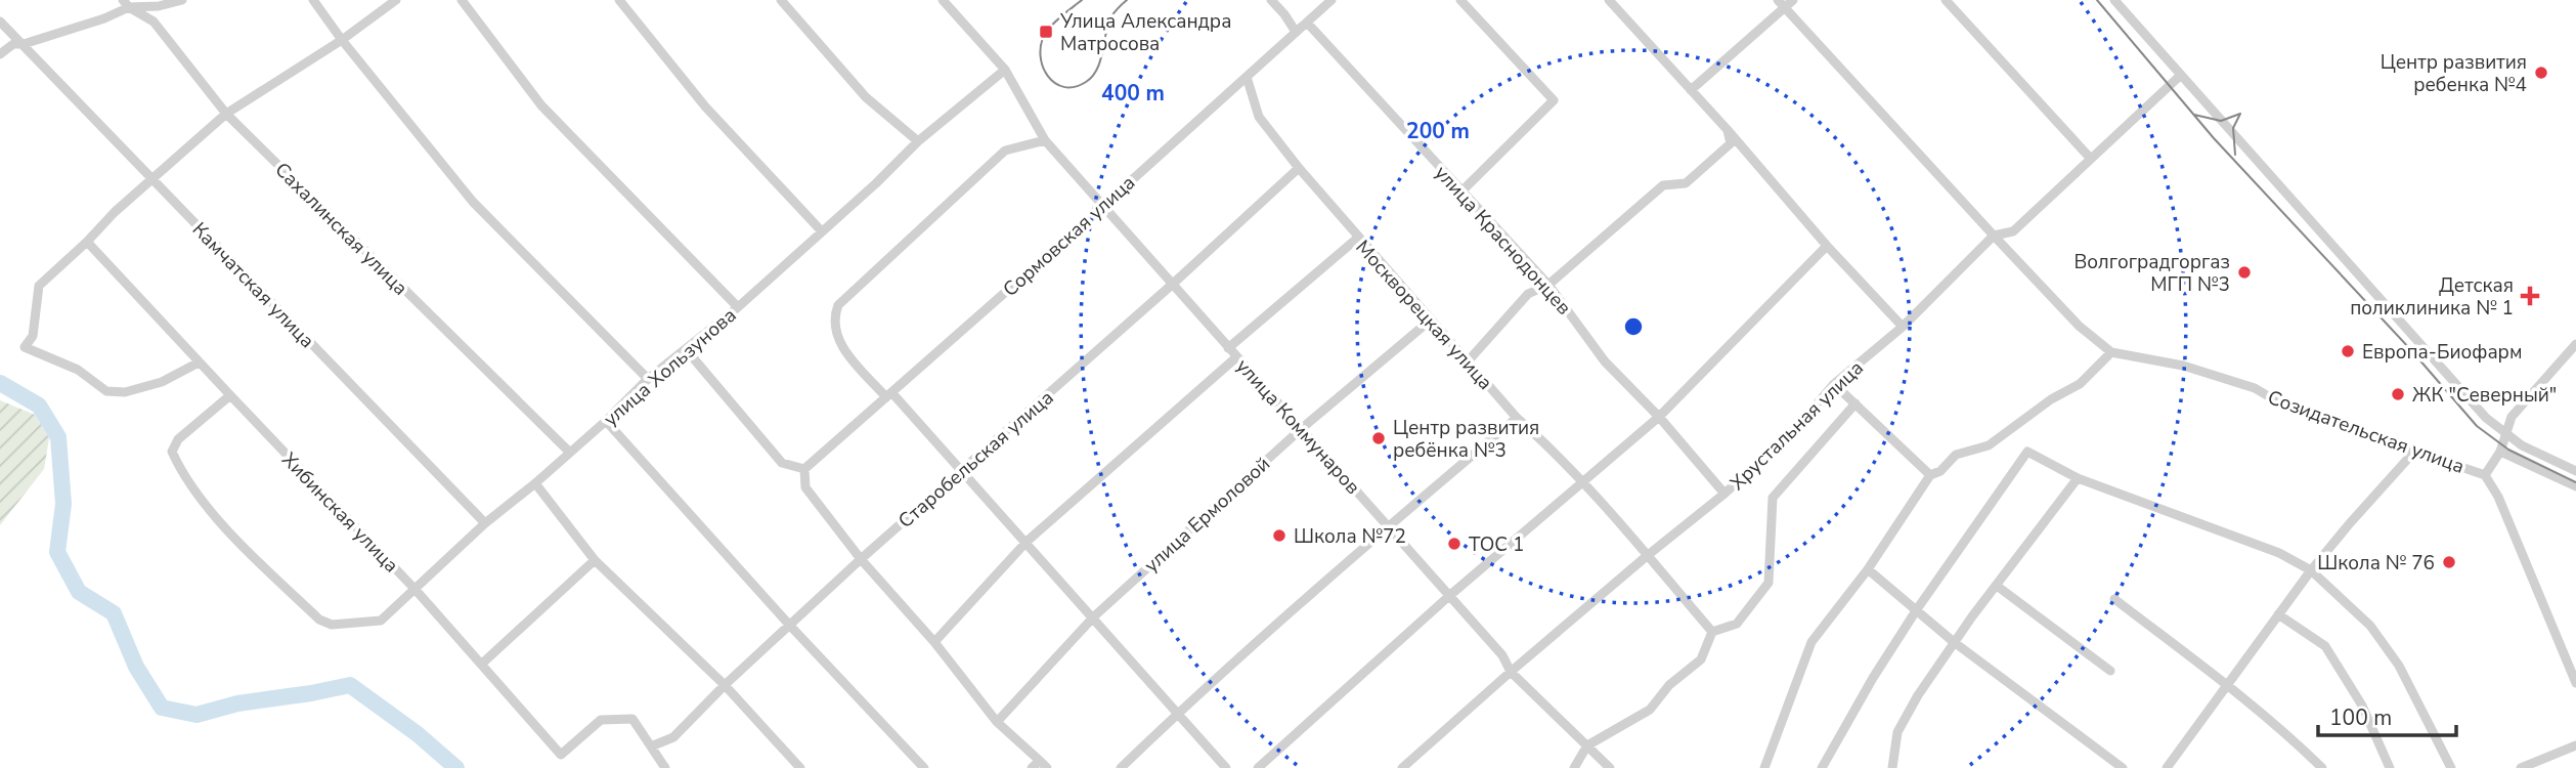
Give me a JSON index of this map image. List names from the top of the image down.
{
  "streets": {
    "street": [
      "Сахалинская улица",
      "Сормовская улица",
      "улица Краснодонцев",
      "Камчатская улица",
      "Москворецкая улица",
      "улица Хользунова",
      "Хрустальная улица",
      "улица Коммунаров",
      "Созидательская улица",
      "Старобельская улица",
      "Хибинская улица",
      "улица Ермоловой"
    ]
  },
  "crossings": [
    ["Сахалинская улица", "улица Хользунова"],
    ["Сормовская улица", "улица Краснодонцев"],
    ["Сормовская улица", "Москворецкая улица"],
    ["Сормовская улица", "улица Коммунаров"],
    ["улица Краснодонцев", "Хрустальная улица"],
    ["Камчатская улица", "улица Хользунова"],
    ["Москворецкая улица", "Хрустальная улица"],
    ["Москворецкая улица", "Старобельская улица"],
    ["Москворецкая улица", "улица Ермоловой"],
    ["улица Хользунова", "улица Коммунаров"],
    ["улица Хользунова", "Хибинская улица"],
    ["Хрустальная улица", "улица Коммунаров"],
    ["улица Коммунаров", "Старобельская улица"],
    ["улица Коммунаров", "улица Ермоловой"],
    ["Старобельская улица", "Хибинская улица"]
  ],
  "places": {
    "transit": ["Улица Александра Матросова"],
    "other": [
      "Центр развития ребенка №4",
      "Волгоградгоргаз МГП №3",
      "Европа-Биофарм",
      "ЖК \"Северный\"",
      "Центр развития ребёнка №3",
      "Школа №72",
      "ТОС 1",
      "Школа № 76"
    ],
    "health": ["Детская поликлиника № 1"]
  },
  "scale_bar": "100 m",
  "rings": ["400 m", "200 m"]
}
